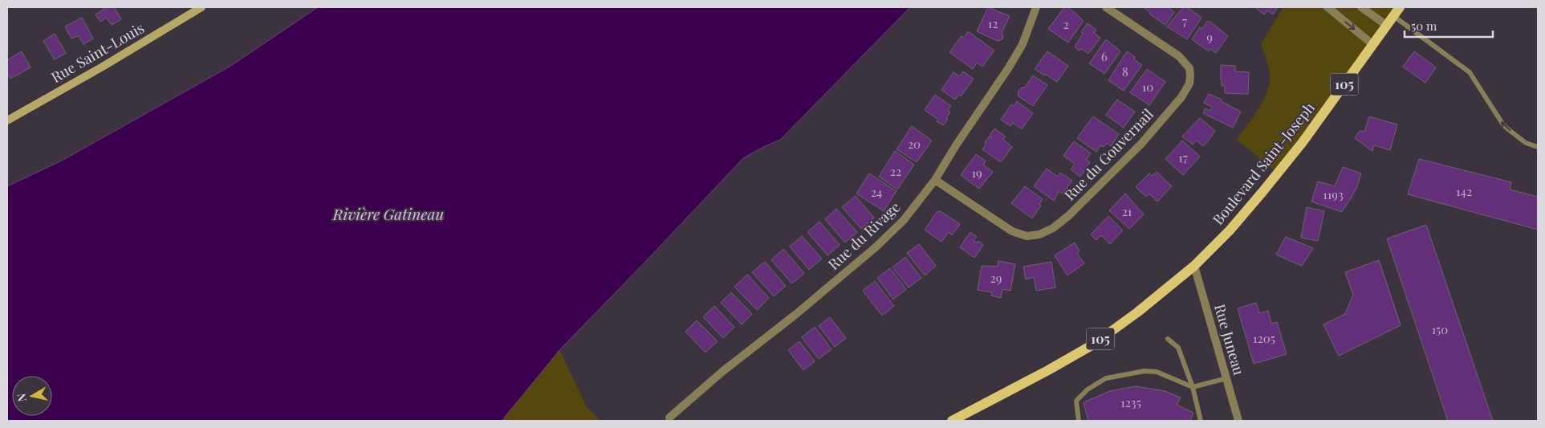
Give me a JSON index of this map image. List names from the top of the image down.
{
  "streets": {
    "main road": ["Rue Saint-Louis", "105", "Boulevard Saint-Joseph"],
    "street": ["Rue du Gouvernail", "Rue du Rivage", "Rue Juneau"]
  },
  "crossings": [
    ["Rue du Gouvernail", "Rue du Rivage"],
    ["Boulevard Saint-Joseph", "Rue Juneau"]
  ],
  "water": ["Rivière Gatineau"],
  "house_numbers": [
    "7",
    "12",
    "2",
    "9",
    "6",
    "8",
    "10",
    "20",
    "17",
    "22",
    "19",
    "142",
    "24",
    "1193",
    "21",
    "29",
    "150",
    "1205",
    "1235"
  ],
  "scale_bar": "50 m",
  "north": "left"
}
